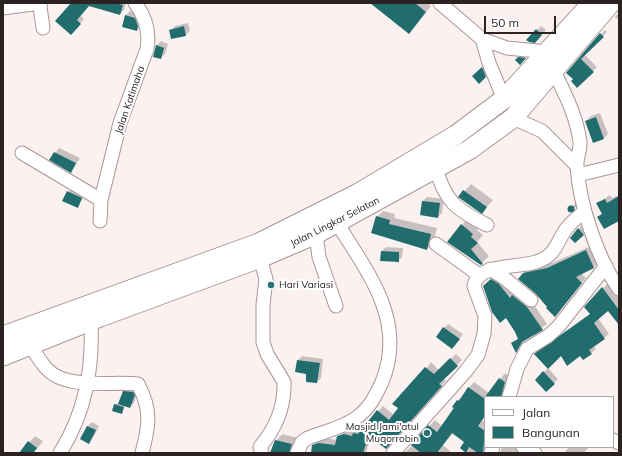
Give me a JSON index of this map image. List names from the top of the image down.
{
  "streets": {
    "highway": ["Jalan Lingkar Selatan"],
    "street": ["Jalan Katimaha"]
  },
  "places": ["Hari Variasi", "Masjid Jami'atul Muqorrobin"],
  "legend": ["Jalan", "Bangunan"],
  "scale_bar": "50 m"
}
